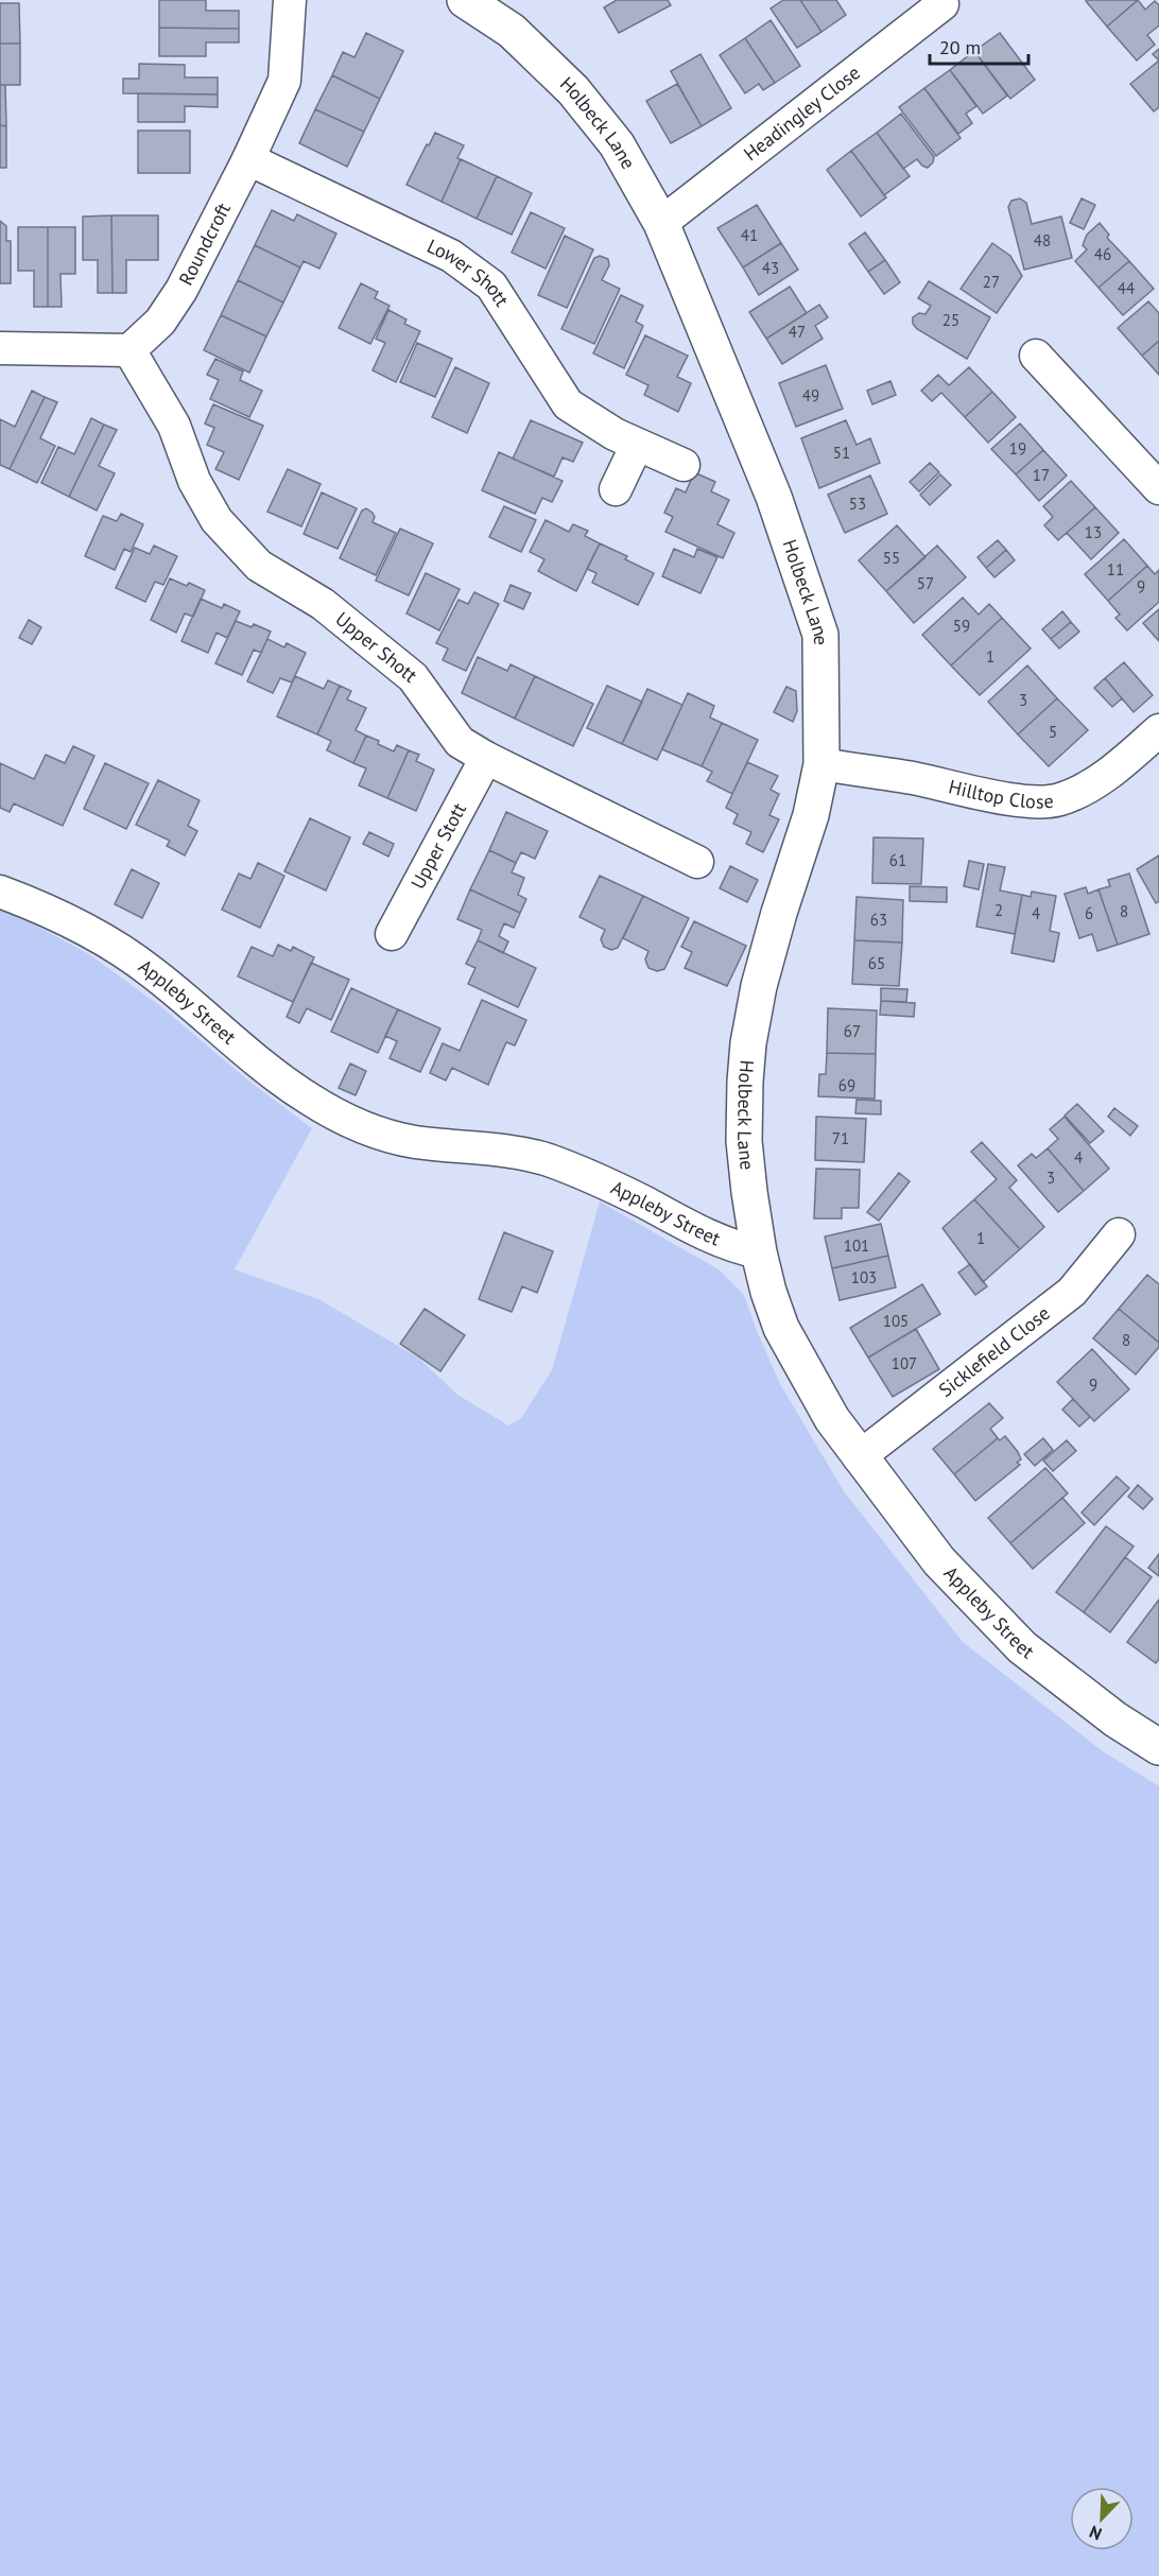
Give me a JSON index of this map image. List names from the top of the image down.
{
  "streets": {
    "street": [
      "Headingley Close",
      "Holbeck Lane",
      "Roundcroft",
      "Lower Shott",
      "Upper Shott",
      "Hilltop Close",
      "Upper Stott",
      "Appleby Street",
      "Sicklefield Close"
    ]
  },
  "crossings": [
    ["Headingley Close", "Holbeck Lane"],
    ["Holbeck Lane", "Hilltop Close"],
    ["Holbeck Lane", "Appleby Street"],
    ["Roundcroft", "Lower Shott"],
    ["Roundcroft", "Upper Shott"],
    ["Upper Shott", "Upper Stott"],
    ["Appleby Street", "Sicklefield Close"]
  ],
  "house_numbers": [
    "41",
    "48",
    "46",
    "43",
    "27",
    "44",
    "25",
    "47",
    "49",
    "19",
    "51",
    "17",
    "53",
    "13",
    "55",
    "11",
    "57",
    "9",
    "59",
    "1",
    "3",
    "5",
    "61",
    "2",
    "8",
    "4",
    "6",
    "63",
    "65",
    "67",
    "69",
    "71",
    "4",
    "3",
    "1",
    "101",
    "103",
    "105",
    "8",
    "107",
    "9"
  ],
  "scale_bar": "20 m",
  "north": "bottom left"
}
